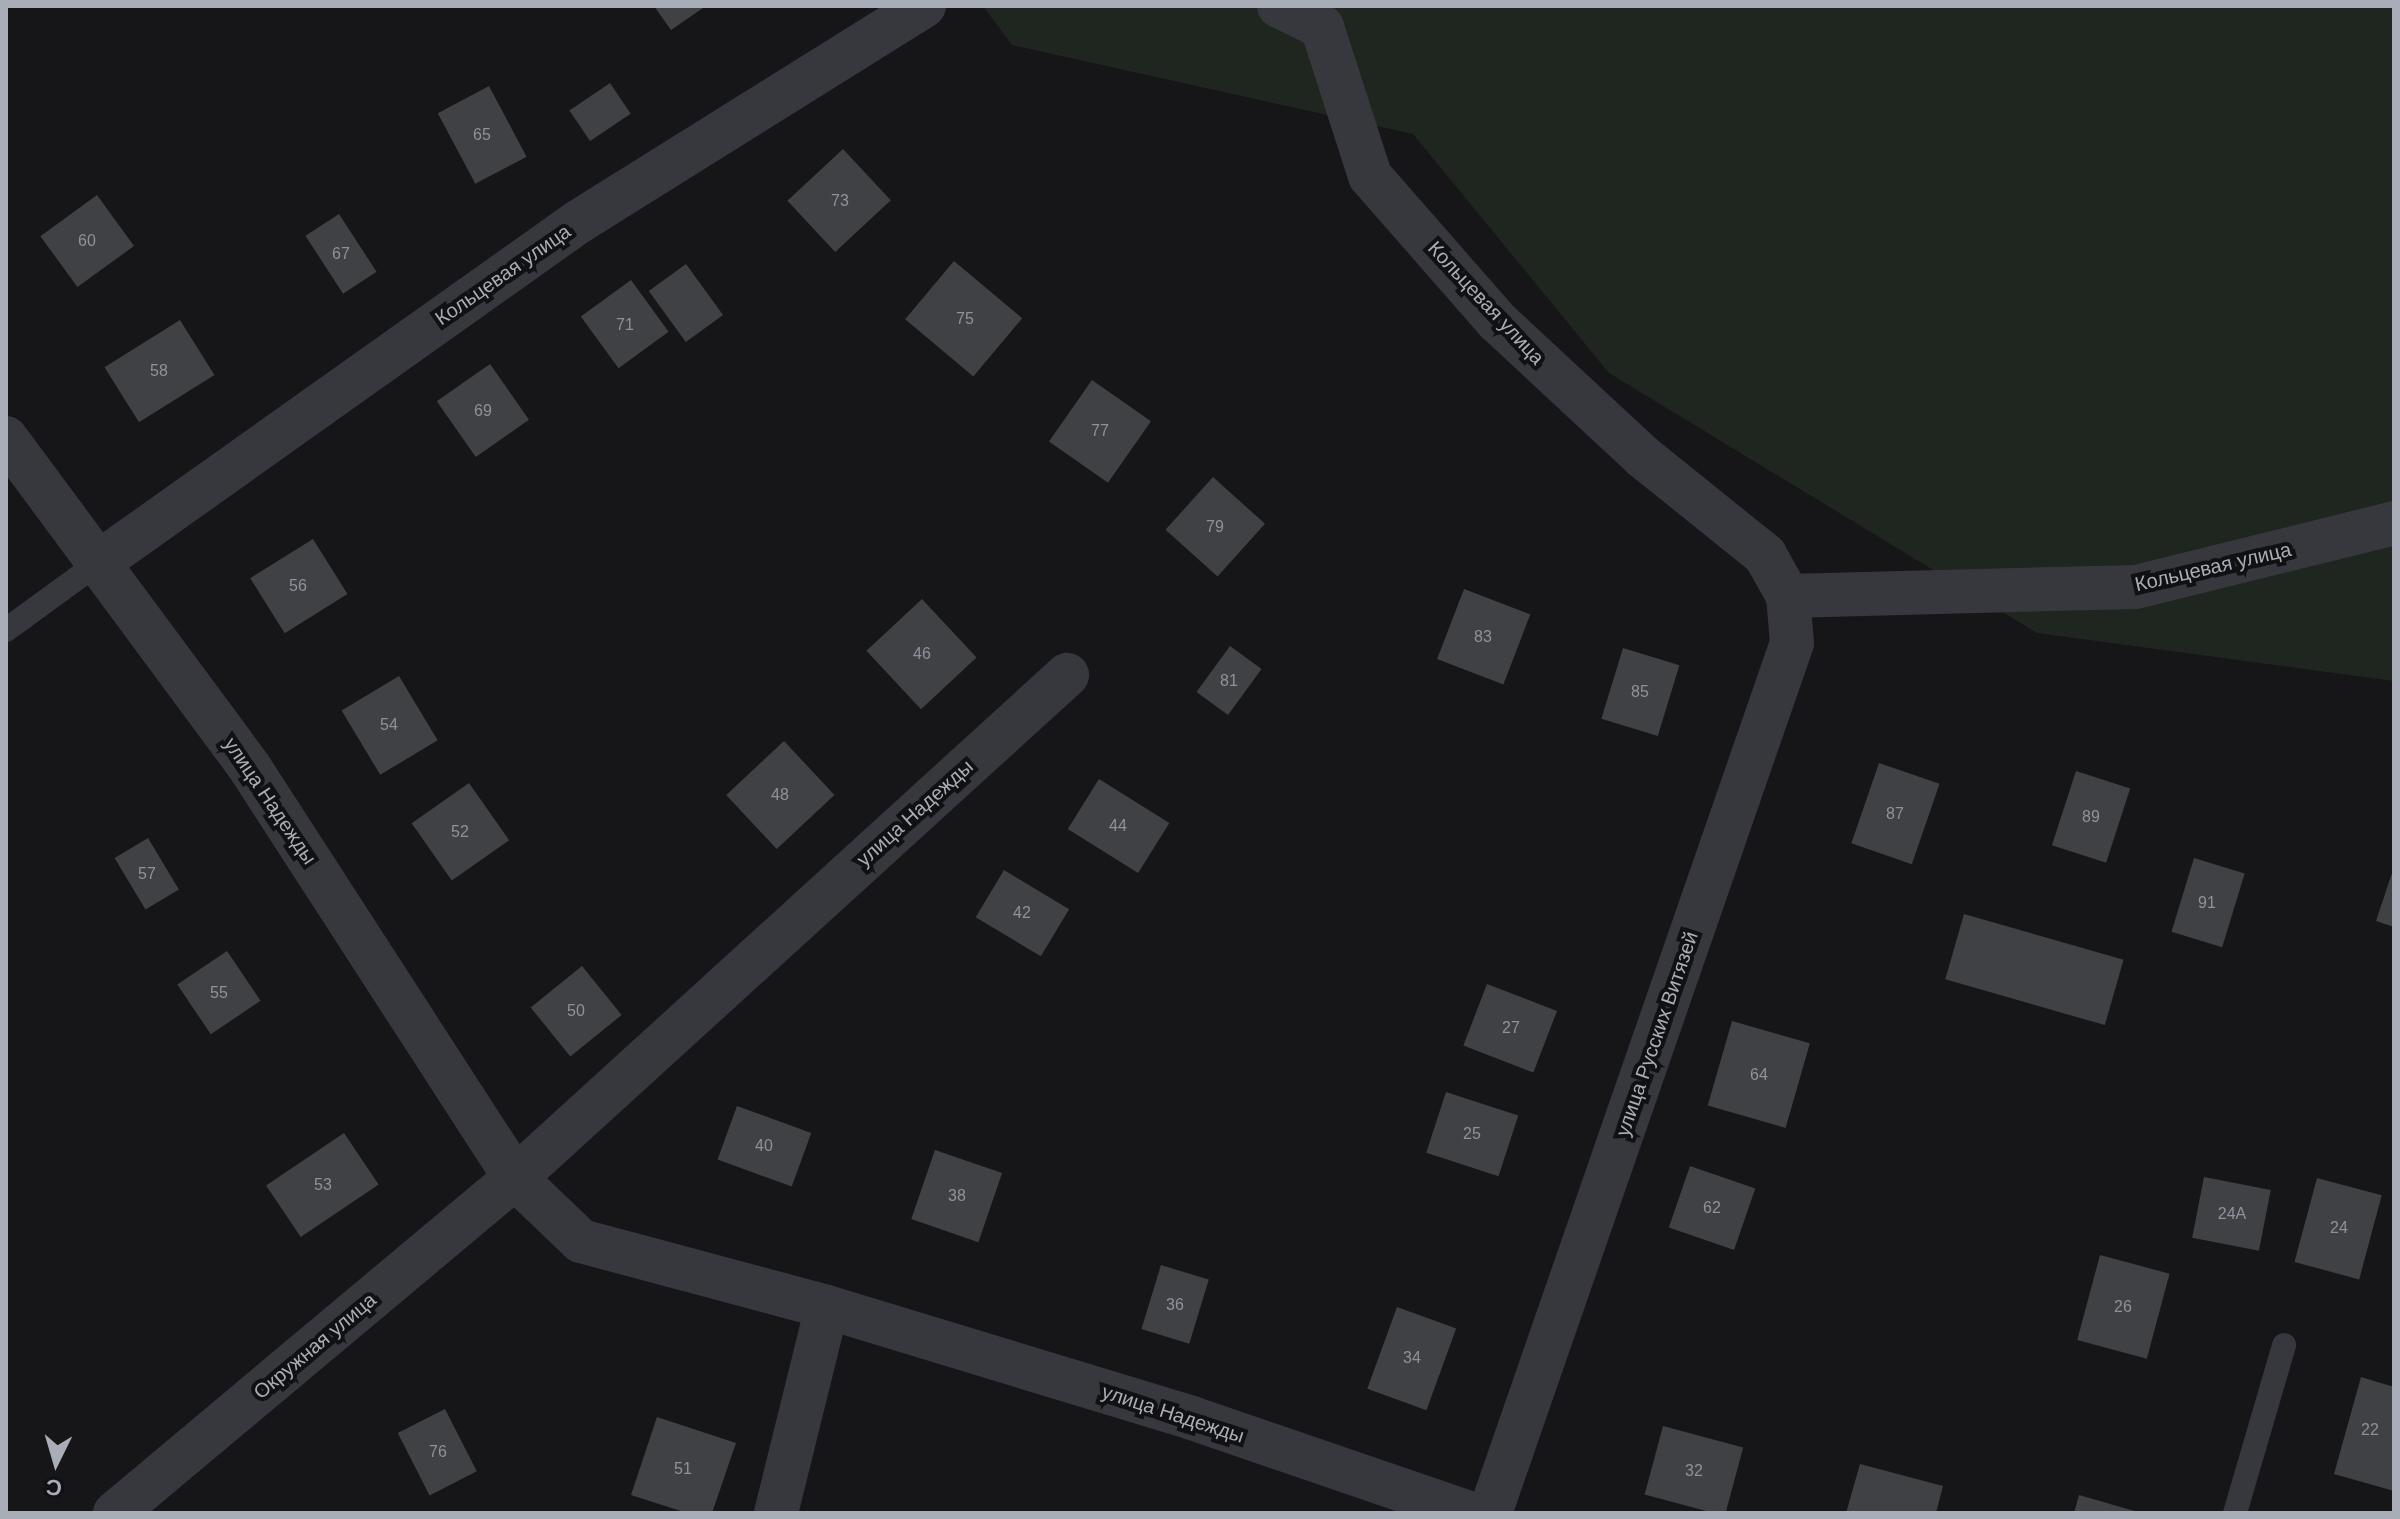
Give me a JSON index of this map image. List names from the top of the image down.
{
  "streets": {
    "street": [
      "Кольцевая улица",
      "улица Надежды",
      "улица Русских Витязей",
      "Окружная улица"
    ]
  },
  "crossings": [
    ["Кольцевая улица", "улица Надежды"],
    ["Кольцевая улица", "улица Русских Витязей"],
    ["улица Надежды", "Окружная улица"]
  ],
  "house_numbers": [
    "65",
    "73",
    "60",
    "67",
    "75",
    "71",
    "58",
    "69",
    "77",
    "79",
    "56",
    "83",
    "46",
    "81",
    "85",
    "54",
    "48",
    "87",
    "89",
    "44",
    "52",
    "57",
    "91",
    "42",
    "55",
    "50",
    "27",
    "64",
    "25",
    "40",
    "53",
    "38",
    "62",
    "24А",
    "24",
    "36",
    "26",
    "34",
    "22",
    "76",
    "51",
    "32"
  ],
  "north": "bottom"
}
